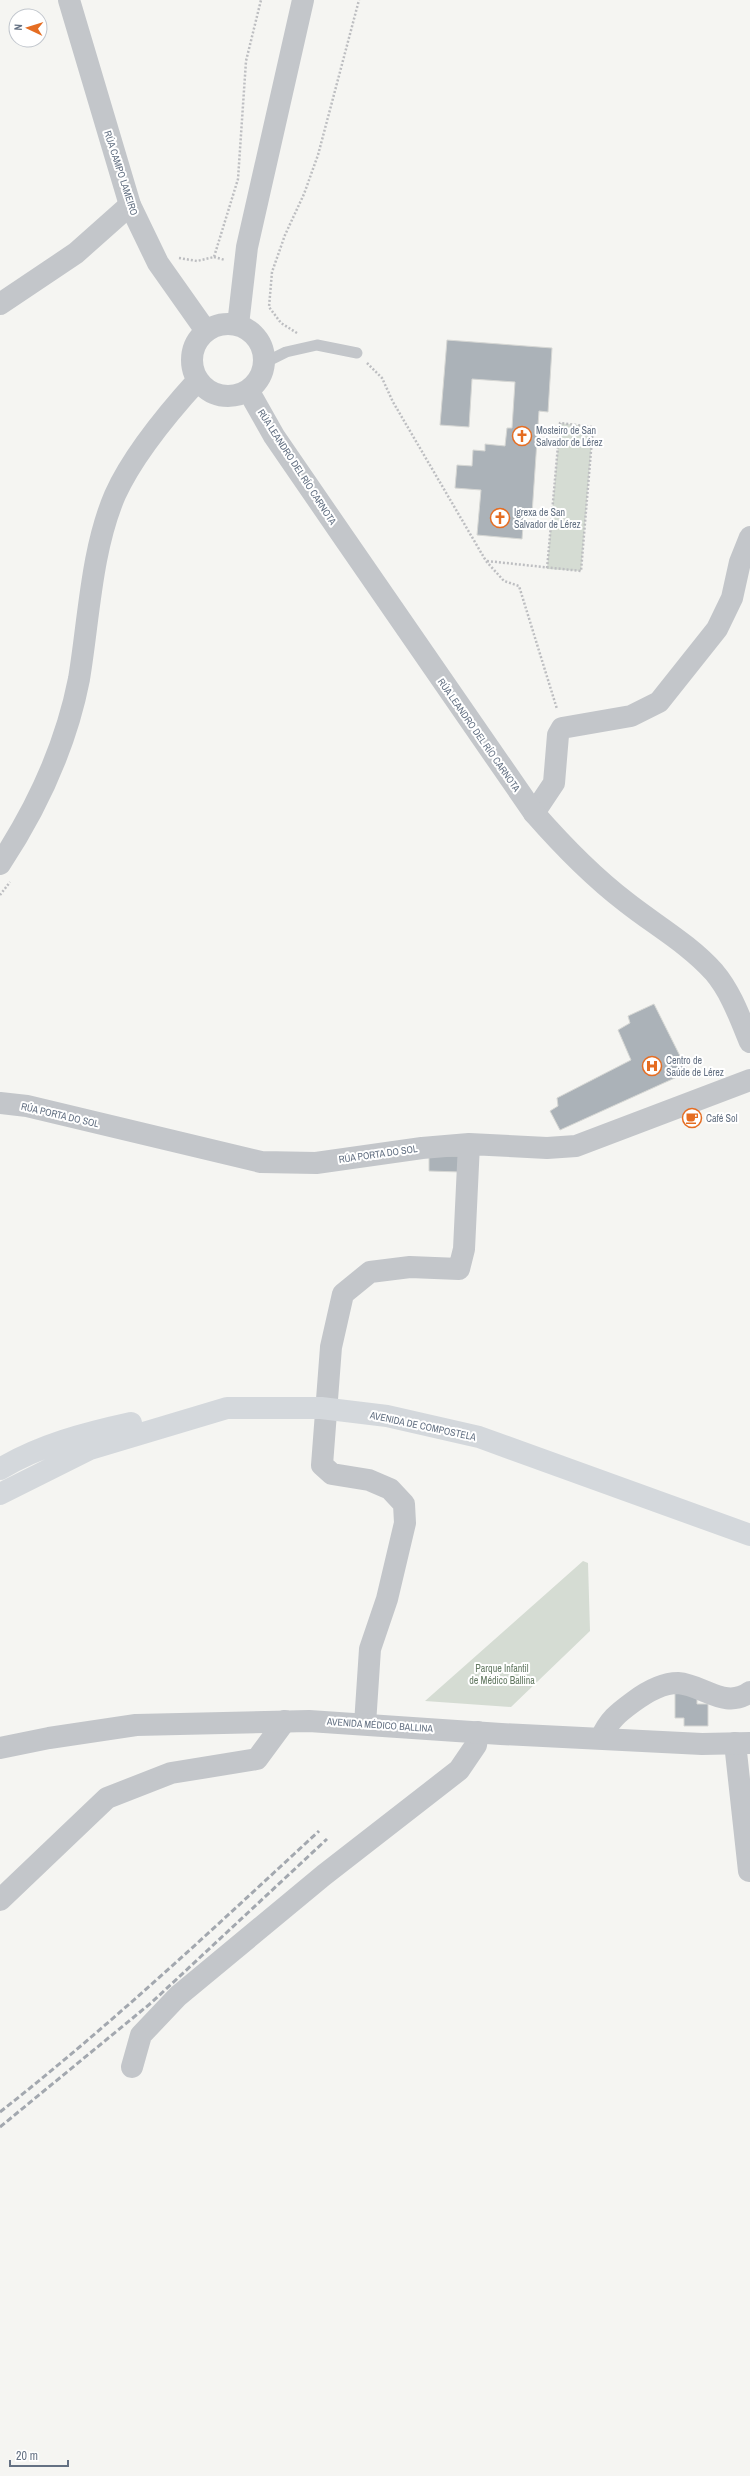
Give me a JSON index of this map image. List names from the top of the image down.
{
  "streets": {
    "highway": ["AVENIDA DE COMPOSTELA"],
    "street": [
      "RÚA CAMPO LAMEIRO",
      "RÚA LEANDRO DEL RÍO CARNOTA",
      "RÚA PORTA DO SOL",
      "AVENIDA MÉDICO BALLINA"
    ]
  },
  "crossings": [
    ["RÚA CAMPO LAMEIRO", "RÚA LEANDRO DEL RÍO CARNOTA"]
  ],
  "parks": ["Parque Infantil de Médico Ballina"],
  "places": {
    "church": ["Mosteiro de San Salvador de Lérez", "Igrexa de San Salvador de Lérez"],
    "hospital": ["Centro de Saúde de Lérez"],
    "cafe": ["Café Sol"]
  },
  "scale_bar": "20 m",
  "north": "left"
}
